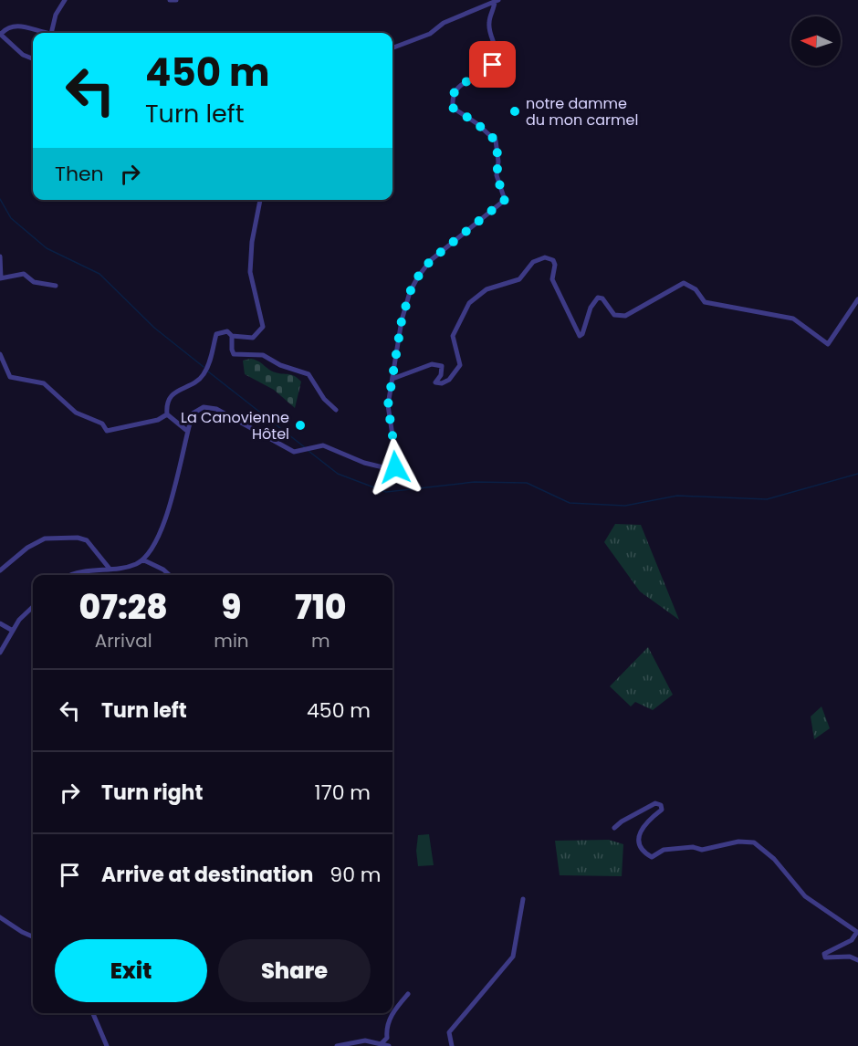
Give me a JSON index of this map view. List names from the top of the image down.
{
  "places": ["notre damme du mon carmel", "La Canovienne Hôtel"],
  "north": "left",
  "page": {
    "turn": ["450 m", "Turn left"],
    "then": "Then",
    "eta": [
      "07:28",
      "Arrival",
      "9",
      "min",
      "710",
      "m"
    ],
    "list": [
      {
        "name": "Turn left",
        "value": "450 m"
      },
      {
        "name": "Turn right",
        "value": "170 m"
      },
      {
        "name": "Arrive at destination",
        "value": "90 m"
      }
    ],
    "buttons": ["Exit", "Share"]
  }
}
